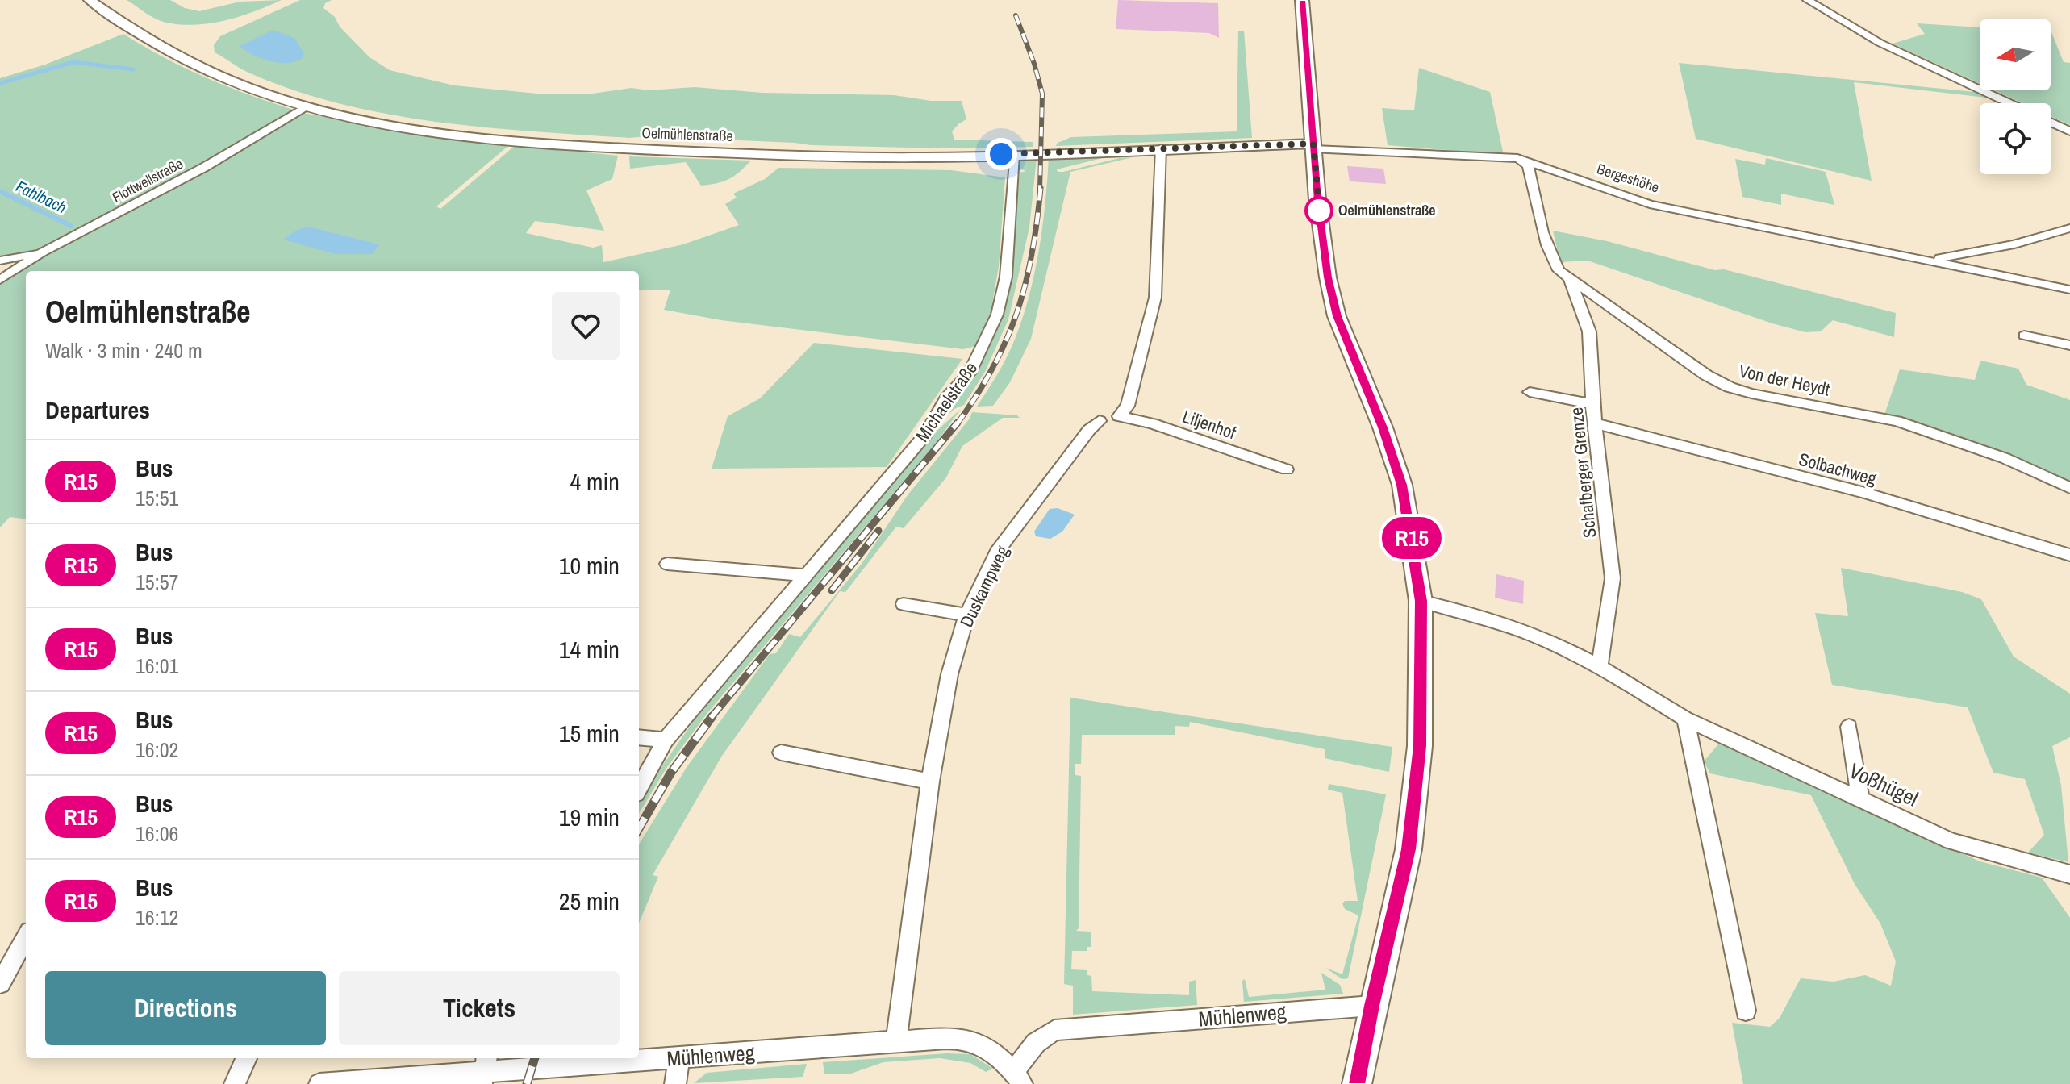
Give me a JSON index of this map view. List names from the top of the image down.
{
  "streets": {
    "street": [
      "Oelmühlenstraße",
      "Bergeshöhe",
      "Flottwellstraße",
      "Von der Heydt",
      "Michaelstraße",
      "Liljenhof",
      "Solbachweg",
      "Schafberger Grenze",
      "Duskampweg",
      "Voßhügel",
      "Mühlenweg"
    ]
  },
  "crossings": [
    ["Oelmühlenstraße", "Bergeshöhe"],
    ["Oelmühlenstraße", "Flottwellstraße"],
    ["Oelmühlenstraße", "Michaelstraße"],
    ["Oelmühlenstraße", "Liljenhof"],
    ["Bergeshöhe", "Von der Heydt"],
    ["Von der Heydt", "Schafberger Grenze"],
    ["Solbachweg", "Schafberger Grenze"],
    ["Schafberger Grenze", "Voßhügel"],
    ["Duskampweg", "Mühlenweg"]
  ],
  "water": ["Fahlbach"],
  "places": ["Oelmühlenstraße"],
  "lines": ["bus line R15"],
  "north": "left",
  "page": {
    "on_map": "R15",
    "heading": [
      ["Oelmühlenstraße", "Walk · 3 min · 240 m"],
      "Departures"
    ],
    "list": [
      {
        "mark": "R15",
        "name": "Bus",
        "note": "15:51",
        "value": "4 min"
      },
      {
        "mark": "R15",
        "name": "Bus",
        "note": "15:57",
        "value": "10 min"
      },
      {
        "mark": "R15",
        "name": "Bus",
        "note": "16:01",
        "value": "14 min"
      },
      {
        "mark": "R15",
        "name": "Bus",
        "note": "16:02",
        "value": "15 min"
      },
      {
        "mark": "R15",
        "name": "Bus",
        "note": "16:06",
        "value": "19 min"
      },
      {
        "mark": "R15",
        "name": "Bus",
        "note": "16:12",
        "value": "25 min"
      }
    ],
    "buttons": ["Directions", "Tickets"]
  }
}
